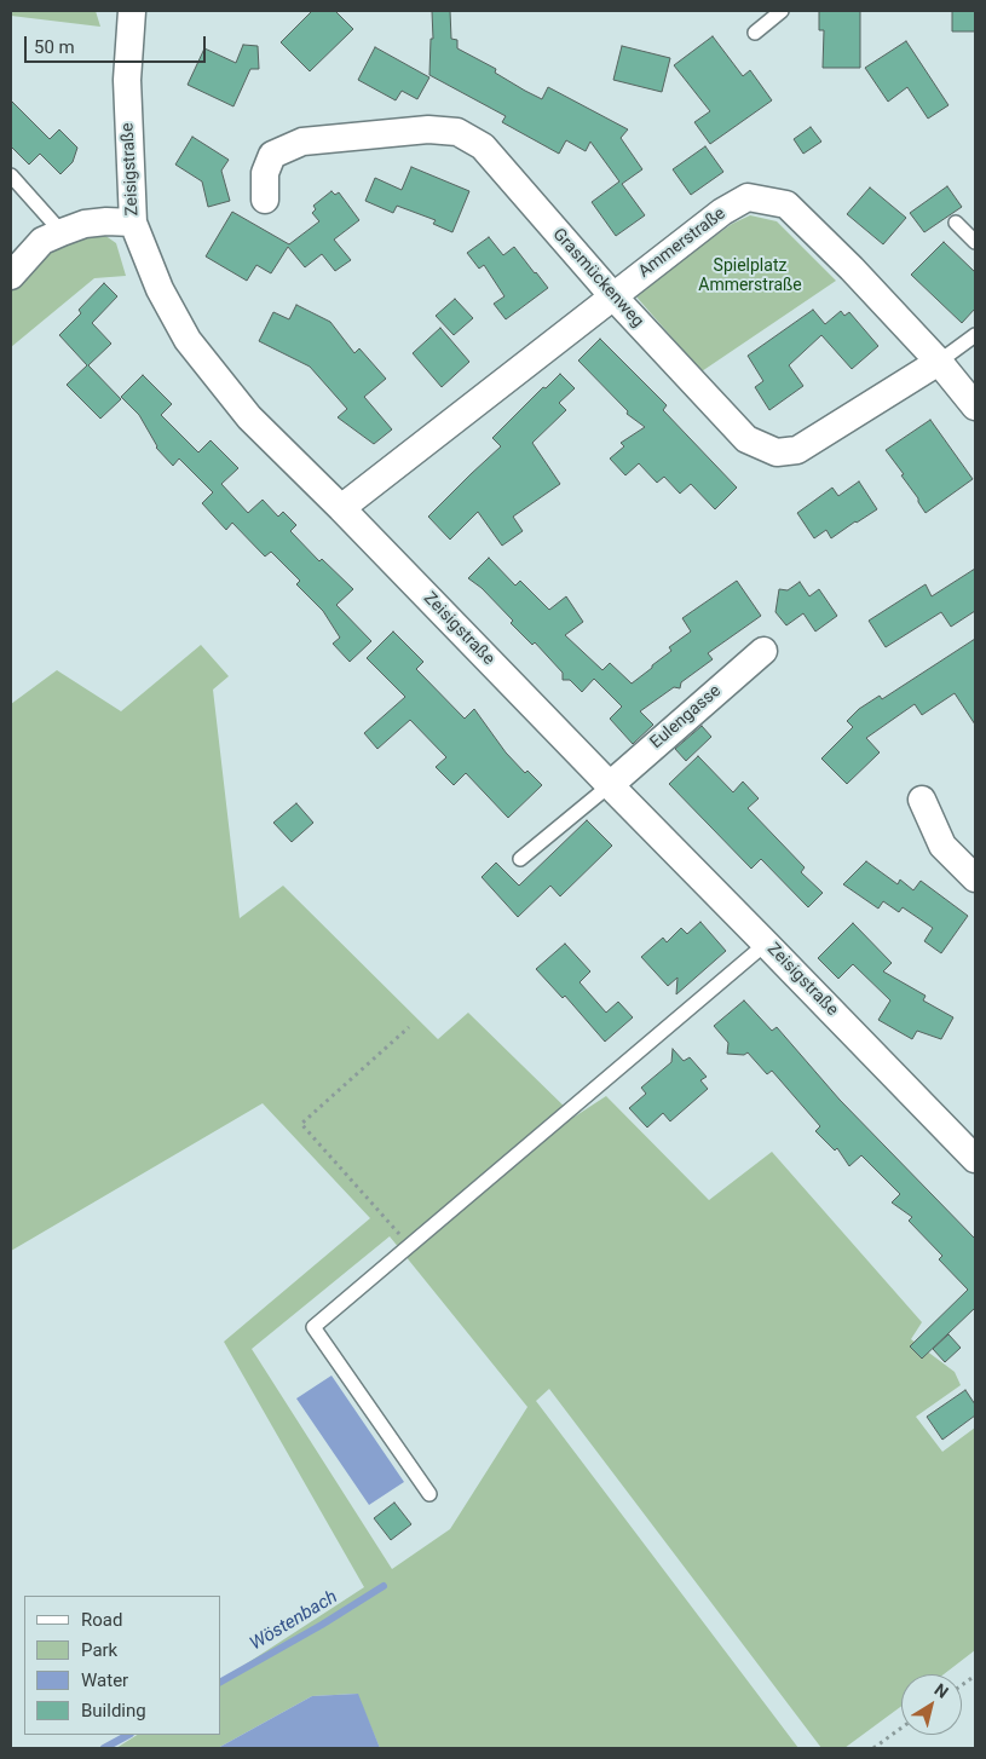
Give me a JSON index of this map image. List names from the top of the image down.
{
  "streets": {
    "street": [
      "Zeisigstraße",
      "Ammerstraße",
      "Grasmückenweg",
      "Eulengasse"
    ]
  },
  "crossings": [
    ["Zeisigstraße", "Ammerstraße"],
    ["Zeisigstraße", "Eulengasse"],
    ["Ammerstraße", "Grasmückenweg"]
  ],
  "water": ["Wöstenbach"],
  "parks": ["Spielplatz Ammerstraße"],
  "legend": [
    "Road",
    "Park",
    "Water",
    "Building"
  ],
  "scale_bar": "50 m",
  "north": "top right"
}
